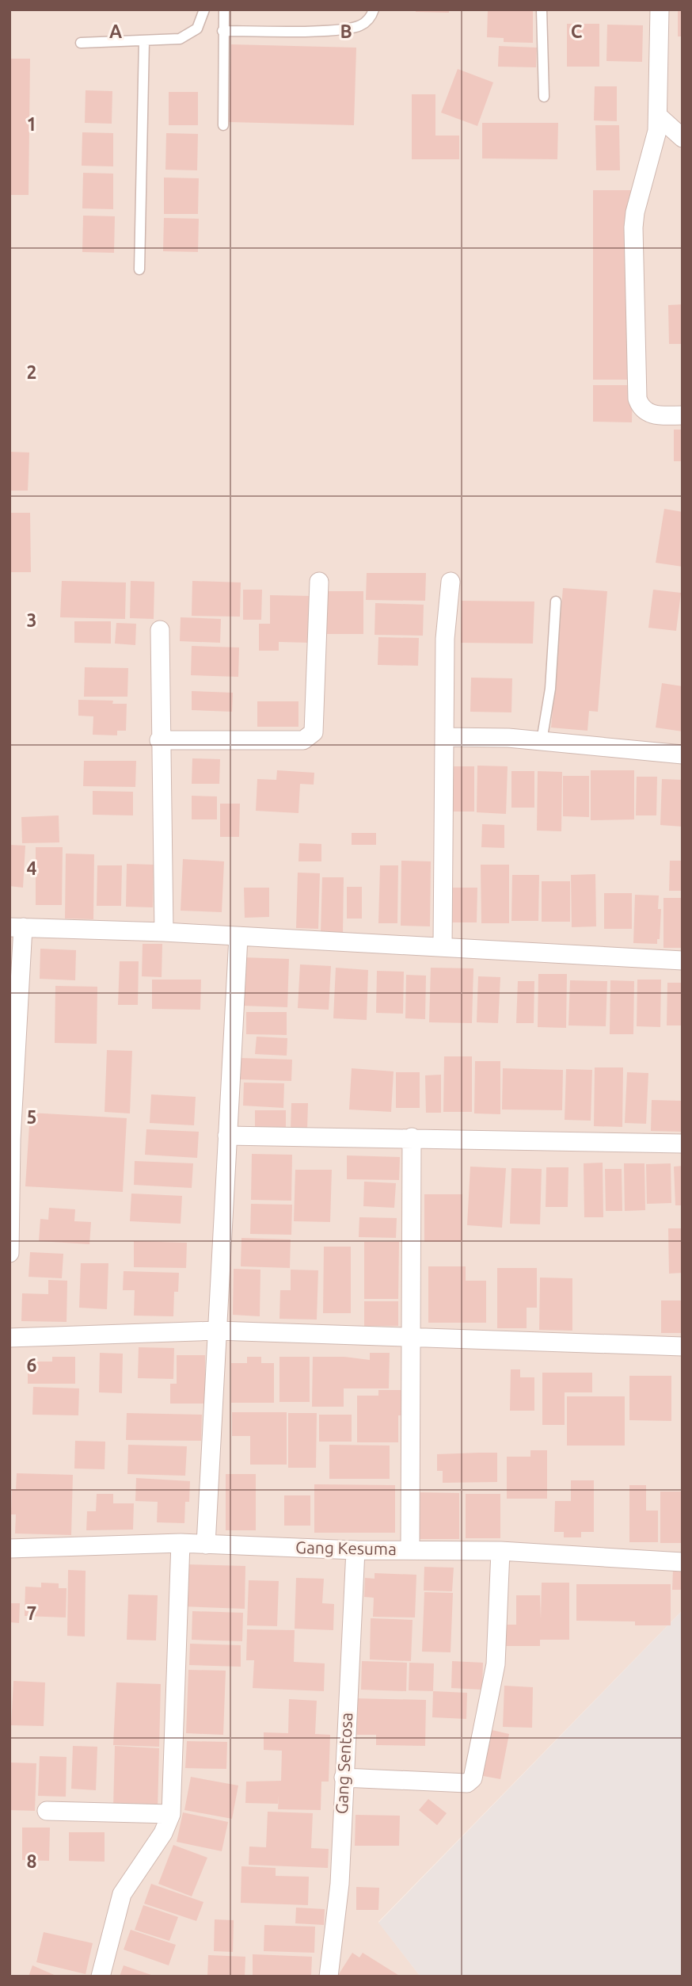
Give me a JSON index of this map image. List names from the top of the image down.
{
  "streets": {
    "street": ["Gang Kesuma", "Gang Sentosa"]
  },
  "crossings": [
    ["Gang Kesuma", "Gang Sentosa"]
  ],
  "grid": {
    "columns": ["A", "B", "C"],
    "rows": [
      "1",
      "2",
      "3",
      "4",
      "5",
      "6",
      "7",
      "8"
    ]
  }
}
